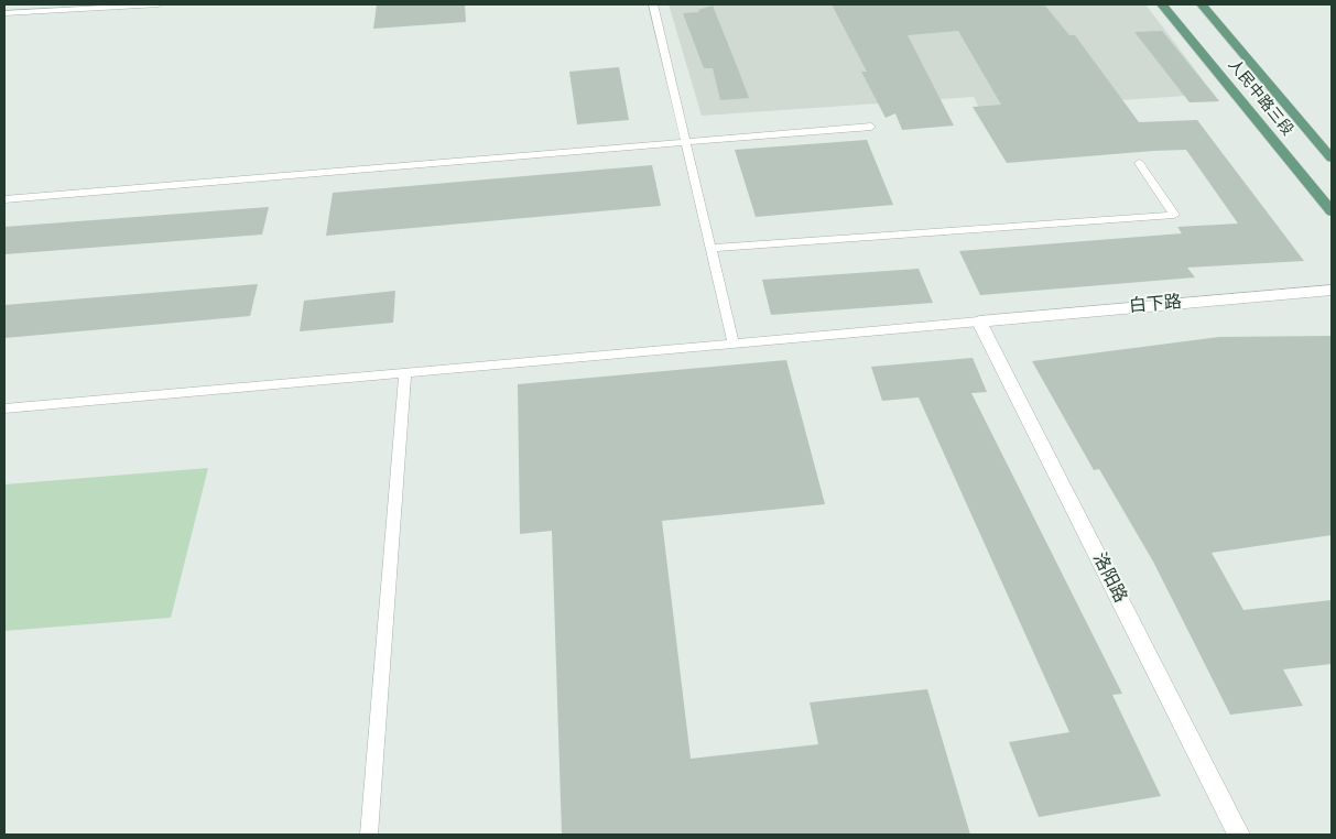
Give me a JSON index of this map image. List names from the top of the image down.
{
  "streets": {
    "main road": ["人民中路三段"],
    "street": ["白下路", "洛阳路"]
  },
  "crossings": [
    ["白下路", "洛阳路"]
  ]
}
